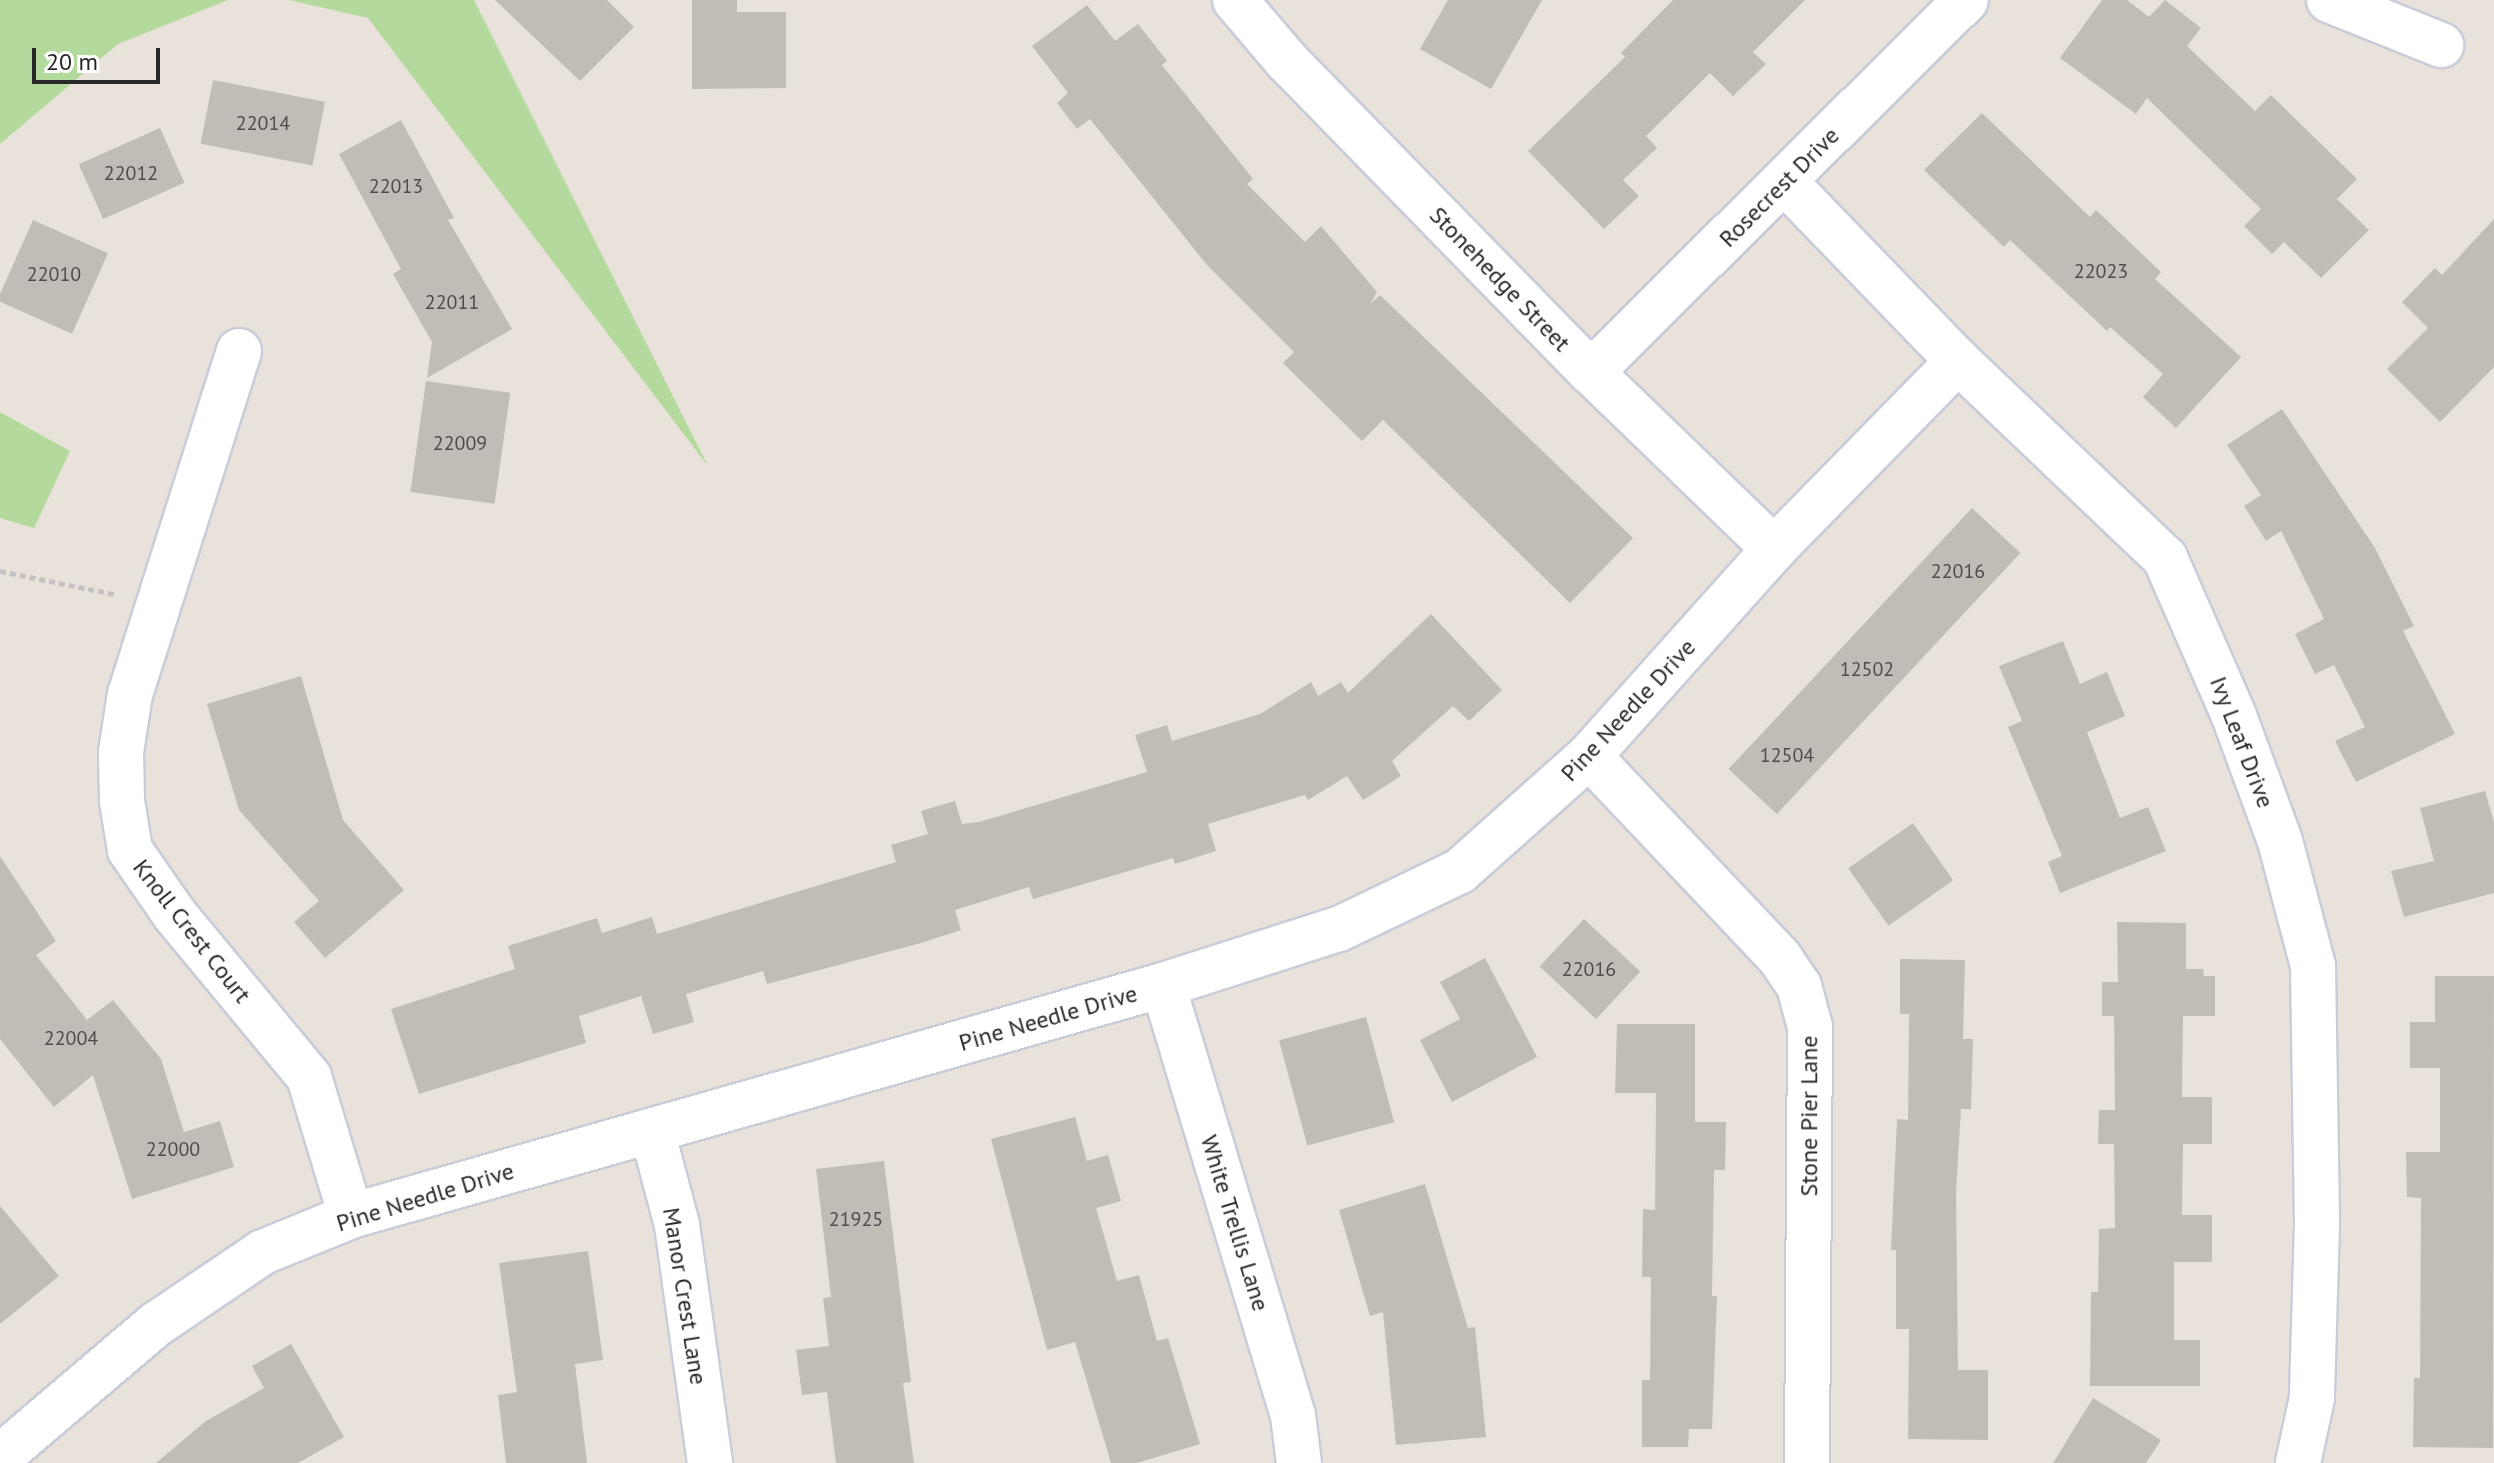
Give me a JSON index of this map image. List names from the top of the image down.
{
  "streets": {
    "street": [
      "Rosecrest Drive",
      "Stonehedge Street",
      "Pine Needle Drive",
      "Ivy Leaf Drive",
      "Knoll Crest Court",
      "Stone Pier Lane",
      "White Trellis Lane",
      "Manor Crest Lane"
    ]
  },
  "crossings": [
    ["Rosecrest Drive", "Stonehedge Street"],
    ["Rosecrest Drive", "Ivy Leaf Drive"],
    ["Stonehedge Street", "Pine Needle Drive"],
    ["Pine Needle Drive", "Ivy Leaf Drive"],
    ["Pine Needle Drive", "Knoll Crest Court"],
    ["Pine Needle Drive", "Stone Pier Lane"],
    ["Pine Needle Drive", "White Trellis Lane"],
    ["Pine Needle Drive", "Manor Crest Lane"]
  ],
  "house_numbers": [
    "22014",
    "22012",
    "22013",
    "22023",
    "22010",
    "22011",
    "22009",
    "22016",
    "12502",
    "12504",
    "22016",
    "22004",
    "22000",
    "21925"
  ],
  "scale_bar": "20 m"
}
